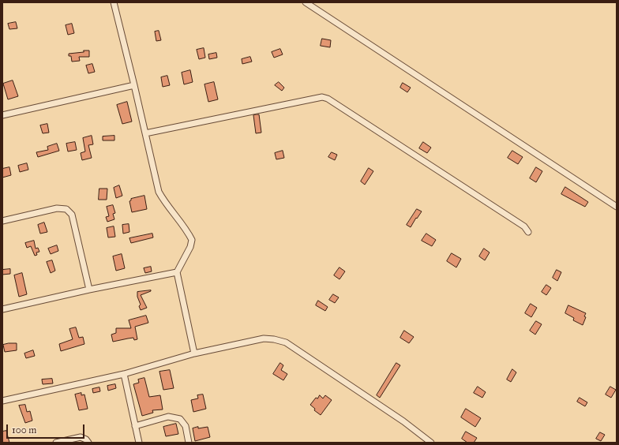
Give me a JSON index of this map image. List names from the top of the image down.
{
  "scale_bar": "100 m"
}
